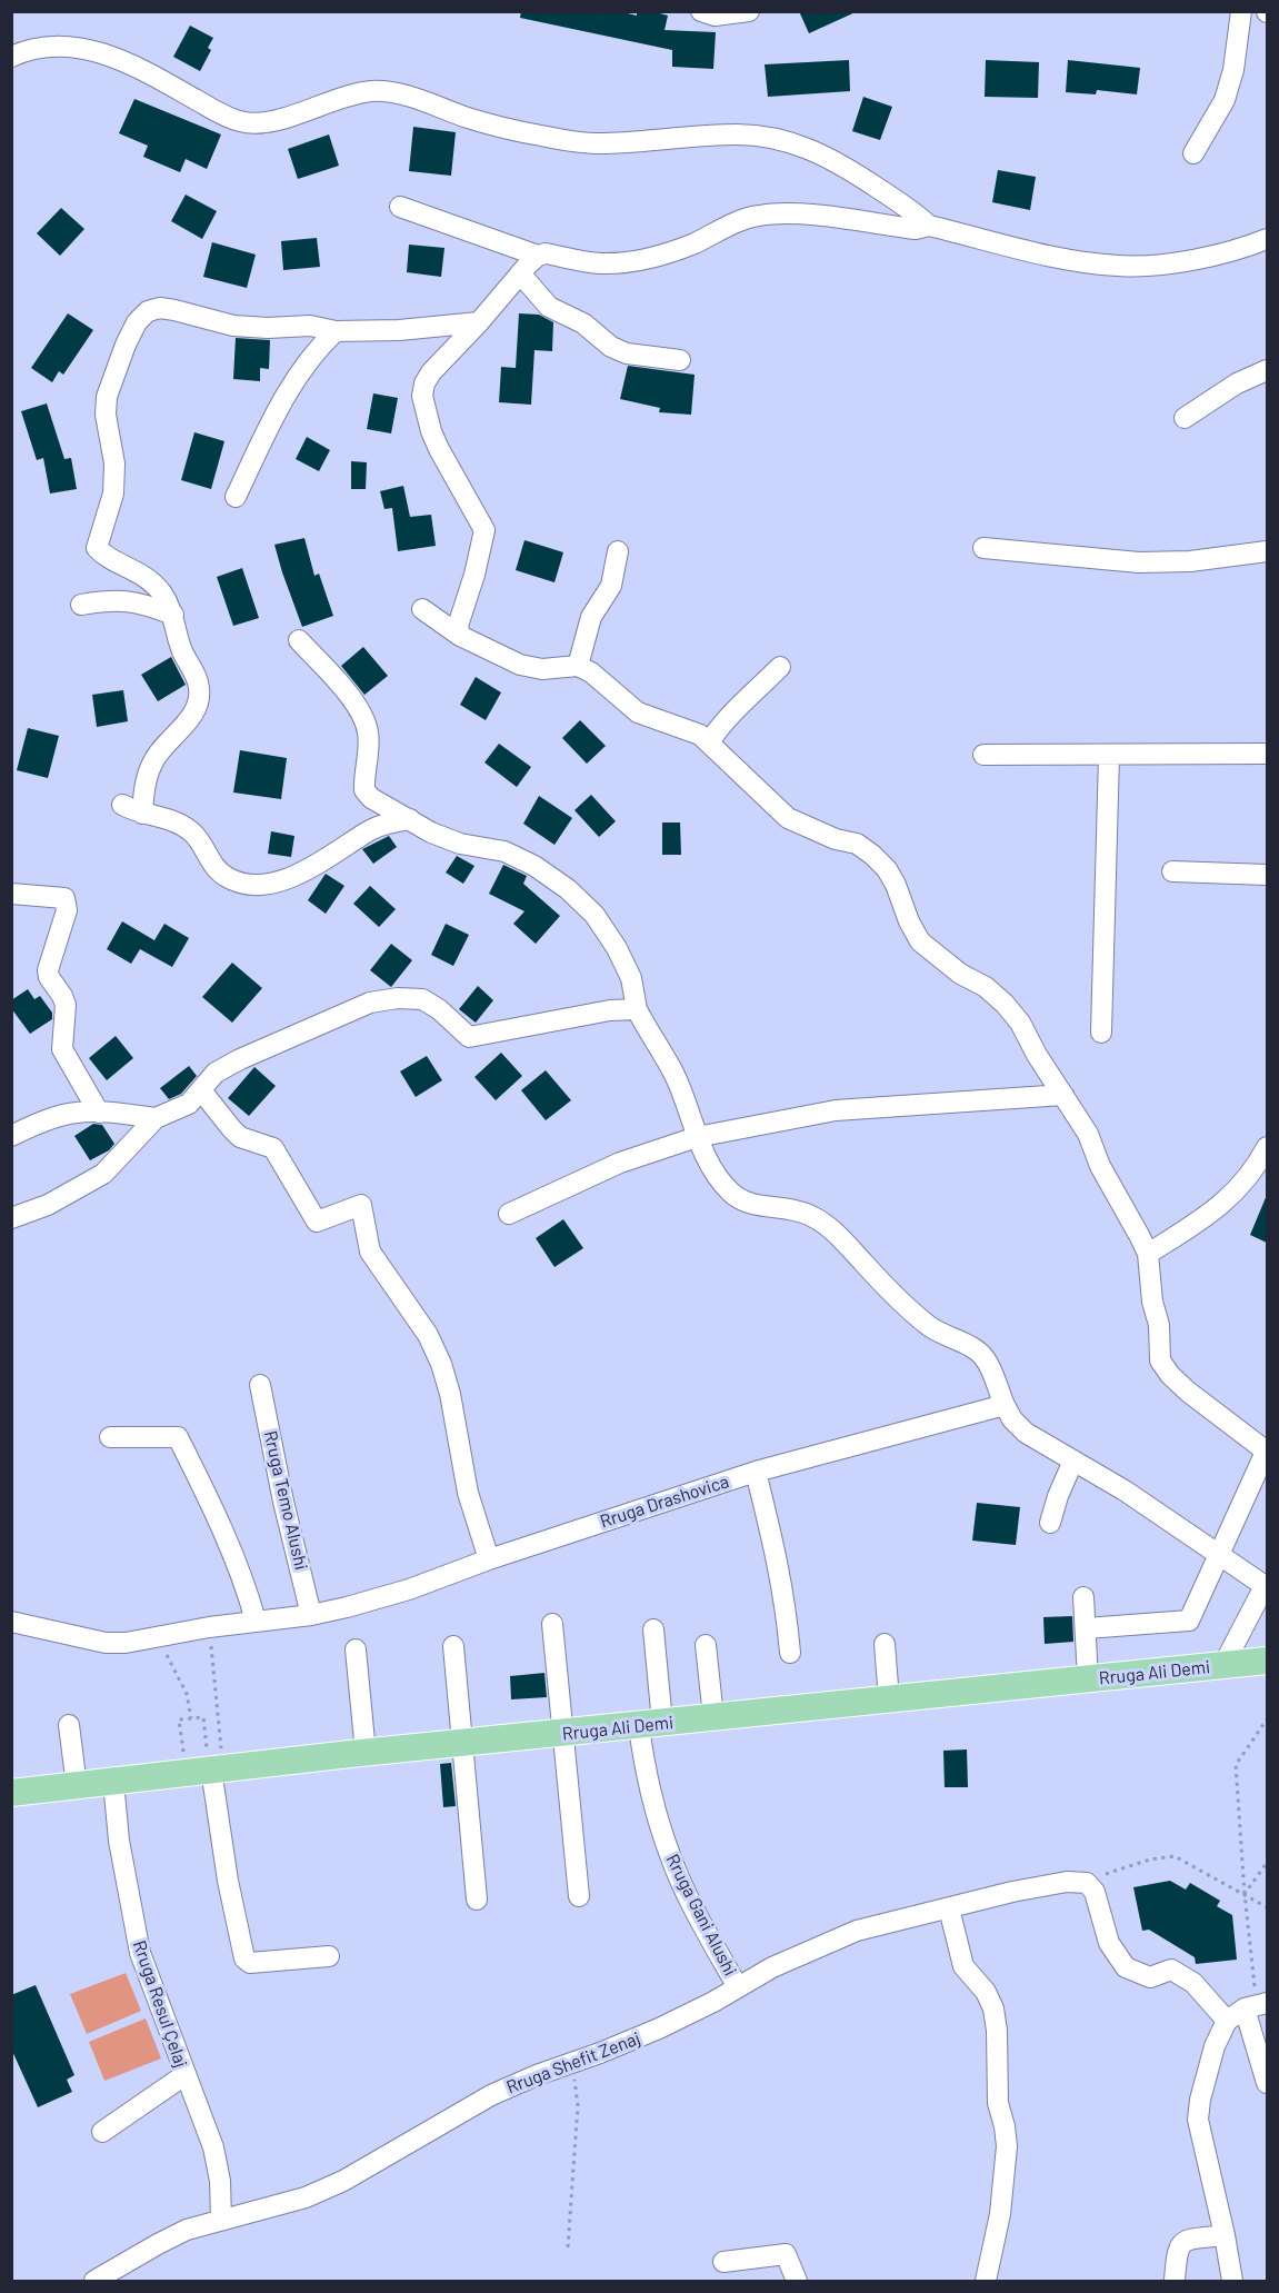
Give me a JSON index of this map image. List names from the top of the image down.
{
  "streets": {
    "main road": ["Rruga Ali Demi"],
    "street": [
      "Rruga Temo Alushi",
      "Rruga Drashovica",
      "Rruga Gani Alushi",
      "Rruga Resul Çelaj",
      "Rruga Shefit Zenaj"
    ]
  },
  "crossings": [
    ["Rruga Temo Alushi", "Rruga Drashovica"],
    ["Rruga Ali Demi", "Rruga Gani Alushi"],
    ["Rruga Ali Demi", "Rruga Resul Çelaj"],
    ["Rruga Gani Alushi", "Rruga Shefit Zenaj"],
    ["Rruga Resul Çelaj", "Rruga Shefit Zenaj"]
  ]
}
